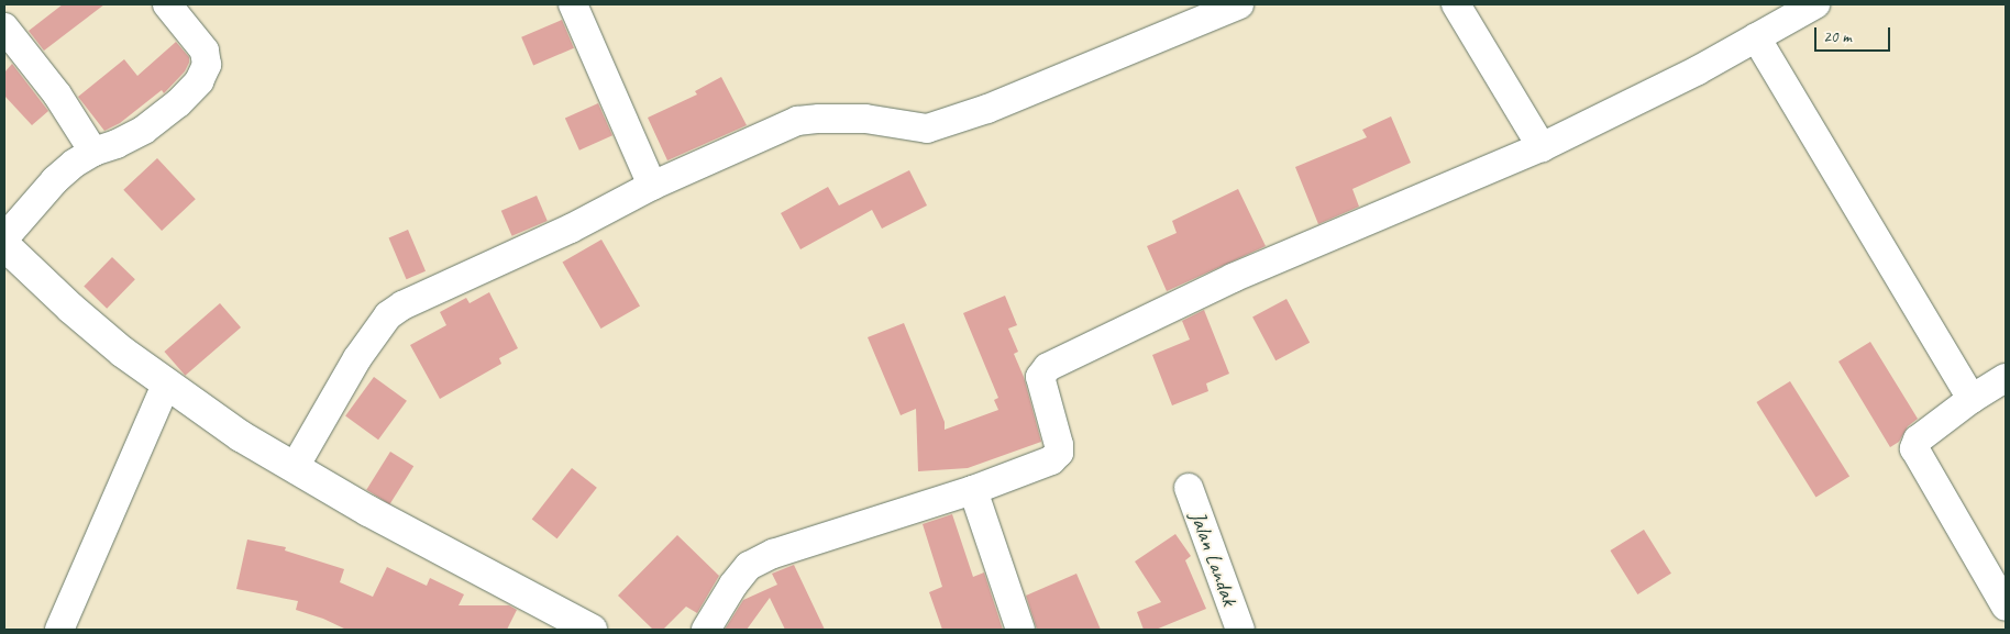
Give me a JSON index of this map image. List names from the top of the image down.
{
  "streets": {
    "street": ["Jalan Landak"]
  },
  "scale_bar": "20 m"
}
